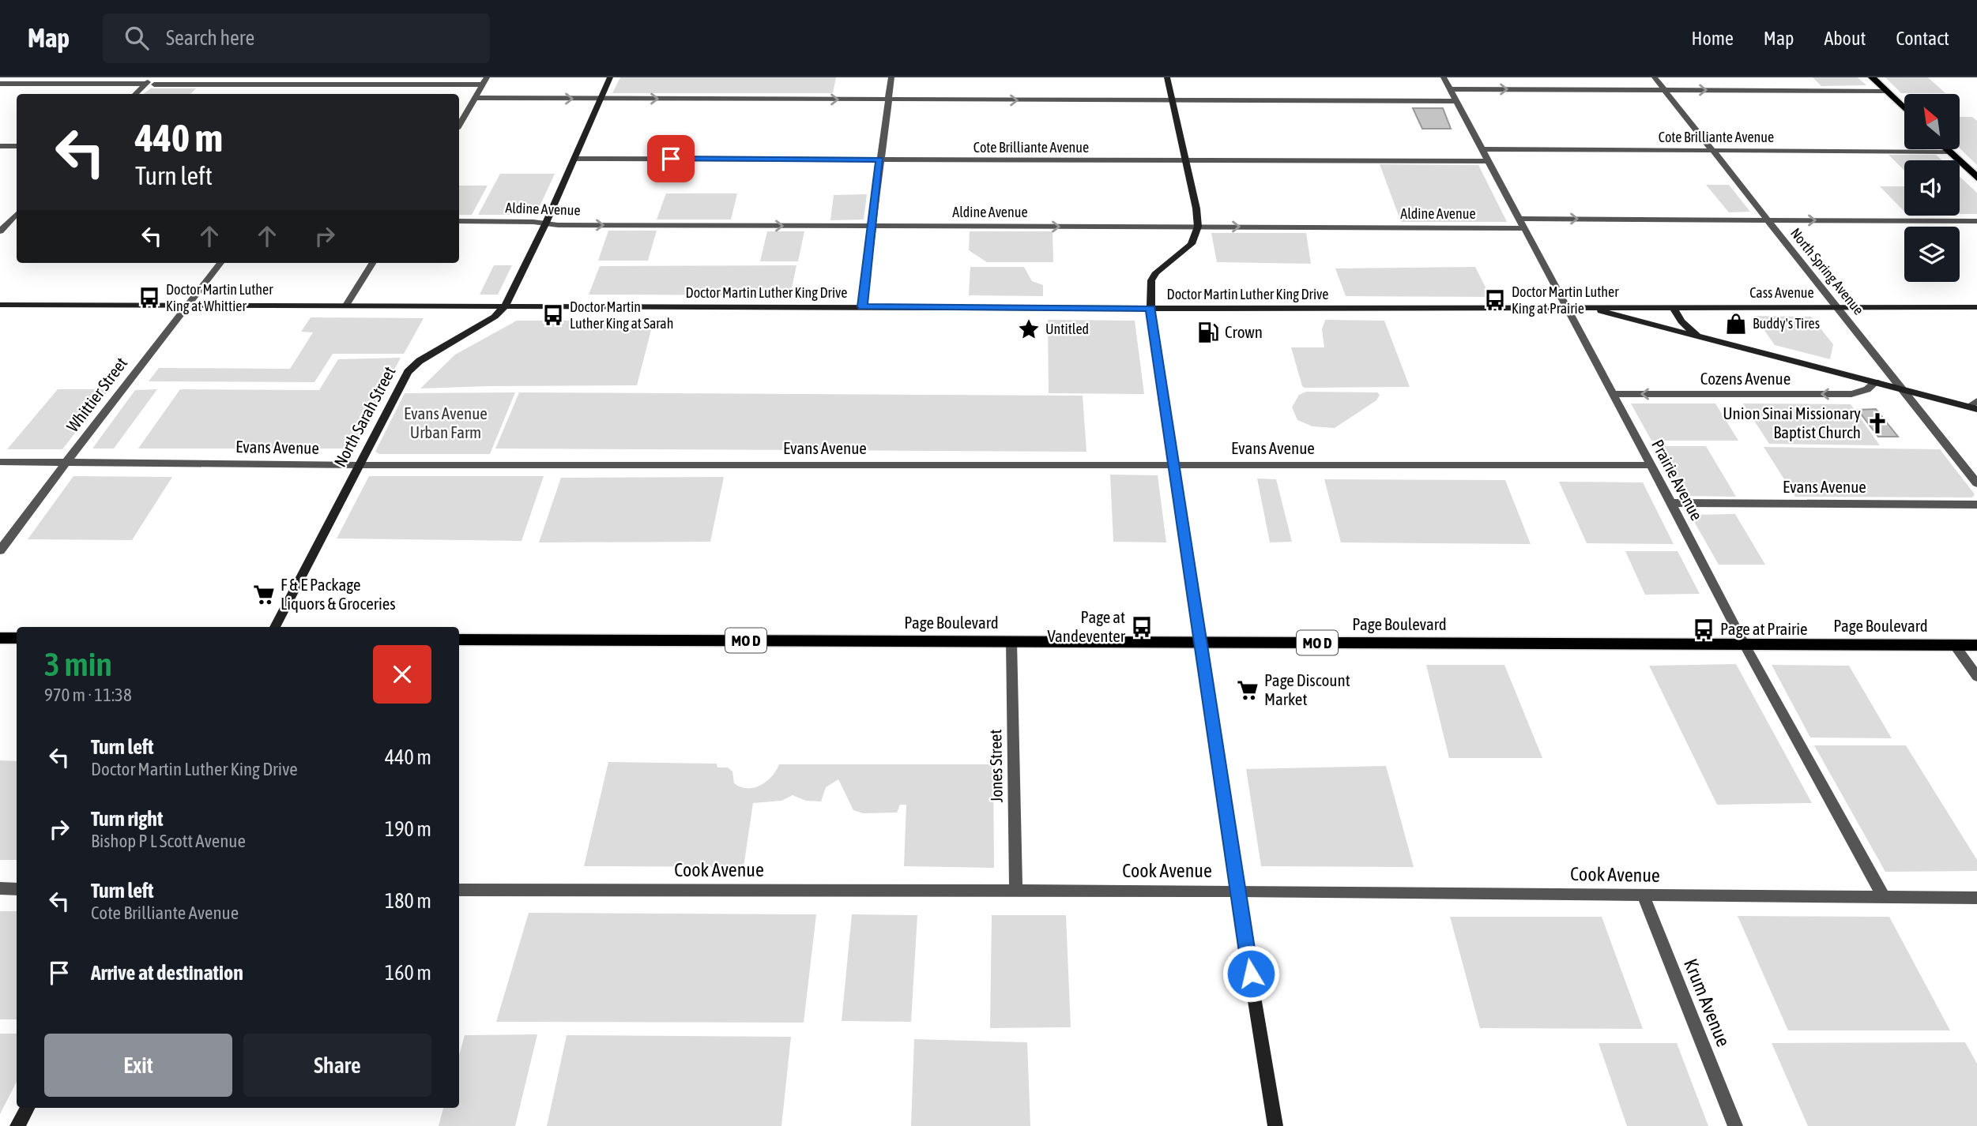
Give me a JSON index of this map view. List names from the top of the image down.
{
  "streets": {
    "main road": [
      "Doctor Martin Luther King Drive",
      "Cass Avenue",
      "North Sarah Street",
      "Page Boulevard",
      "MO D"
    ],
    "street": [
      "Cote Brilliante Avenue",
      "Aldine Avenue",
      "North Spring Avenue",
      "Cozens Avenue",
      "Whittier Street",
      "Evans Avenue",
      "Prairie Avenue",
      "Jones Street",
      "Cook Avenue",
      "Krum Avenue"
    ]
  },
  "crossings": [
    ["Cote Brilliante Avenue", "North Spring Avenue"],
    ["Cote Brilliante Avenue", "North Sarah Street"],
    ["Cote Brilliante Avenue", "Prairie Avenue"],
    ["Aldine Avenue", "North Sarah Street"],
    ["Aldine Avenue", "Prairie Avenue"],
    ["North Spring Avenue", "Cass Avenue"],
    ["Doctor Martin Luther King Drive", "Cass Avenue"],
    ["Doctor Martin Luther King Drive", "Whittier Street"],
    ["Doctor Martin Luther King Drive", "North Sarah Street"],
    ["Doctor Martin Luther King Drive", "Prairie Avenue"],
    ["Cozens Avenue", "Prairie Avenue"],
    ["Whittier Street", "Evans Avenue"],
    ["North Sarah Street", "Evans Avenue"],
    ["Evans Avenue", "Prairie Avenue"],
    ["Prairie Avenue", "Page Boulevard"],
    ["Prairie Avenue", "Cook Avenue"],
    ["Page Boulevard", "Jones Street"],
    ["Jones Street", "Cook Avenue"],
    ["Cook Avenue", "Krum Avenue"]
  ],
  "one_way": ["Aldine Avenue", "Cozens Avenue"],
  "parks": ["Evans Avenue Urban Farm"],
  "places": {
    "bus stop": [
      "Doctor Martin Luther King at Whittier",
      "Doctor Martin Luther King at Prairie",
      "Doctor Martin Luther King at Sarah",
      "Page at Vandeventer",
      "Page at Prairie"
    ],
    "shop": ["Buddy's Tires"],
    "place": ["Untitled"],
    "fuel station": ["Crown"],
    "church": ["Union Sinai Missionary Baptist Church"],
    "supermarket": ["F & E Package Liquors & Groceries", "Page Discount Market"]
  },
  "north": "top left",
  "page": {
    "header": "Map",
    "search": "Search here",
    "nav": [
      "Home",
      "Map",
      "About",
      "Contact"
    ],
    "turn": ["440 m", "Turn left"],
    "heading": ["3 min", "970 m · 11:38"],
    "list": [
      {
        "name": "Turn left",
        "note": "Doctor Martin Luther King Drive",
        "value": "440 m"
      },
      {
        "name": "Turn right",
        "note": "Bishop P L Scott Avenue",
        "value": "190 m"
      },
      {
        "name": "Turn left",
        "note": "Cote Brilliante Avenue",
        "value": "180 m"
      },
      {
        "name": "Arrive at destination",
        "value": "160 m"
      }
    ],
    "buttons": ["Exit", "Share"]
  }
}
